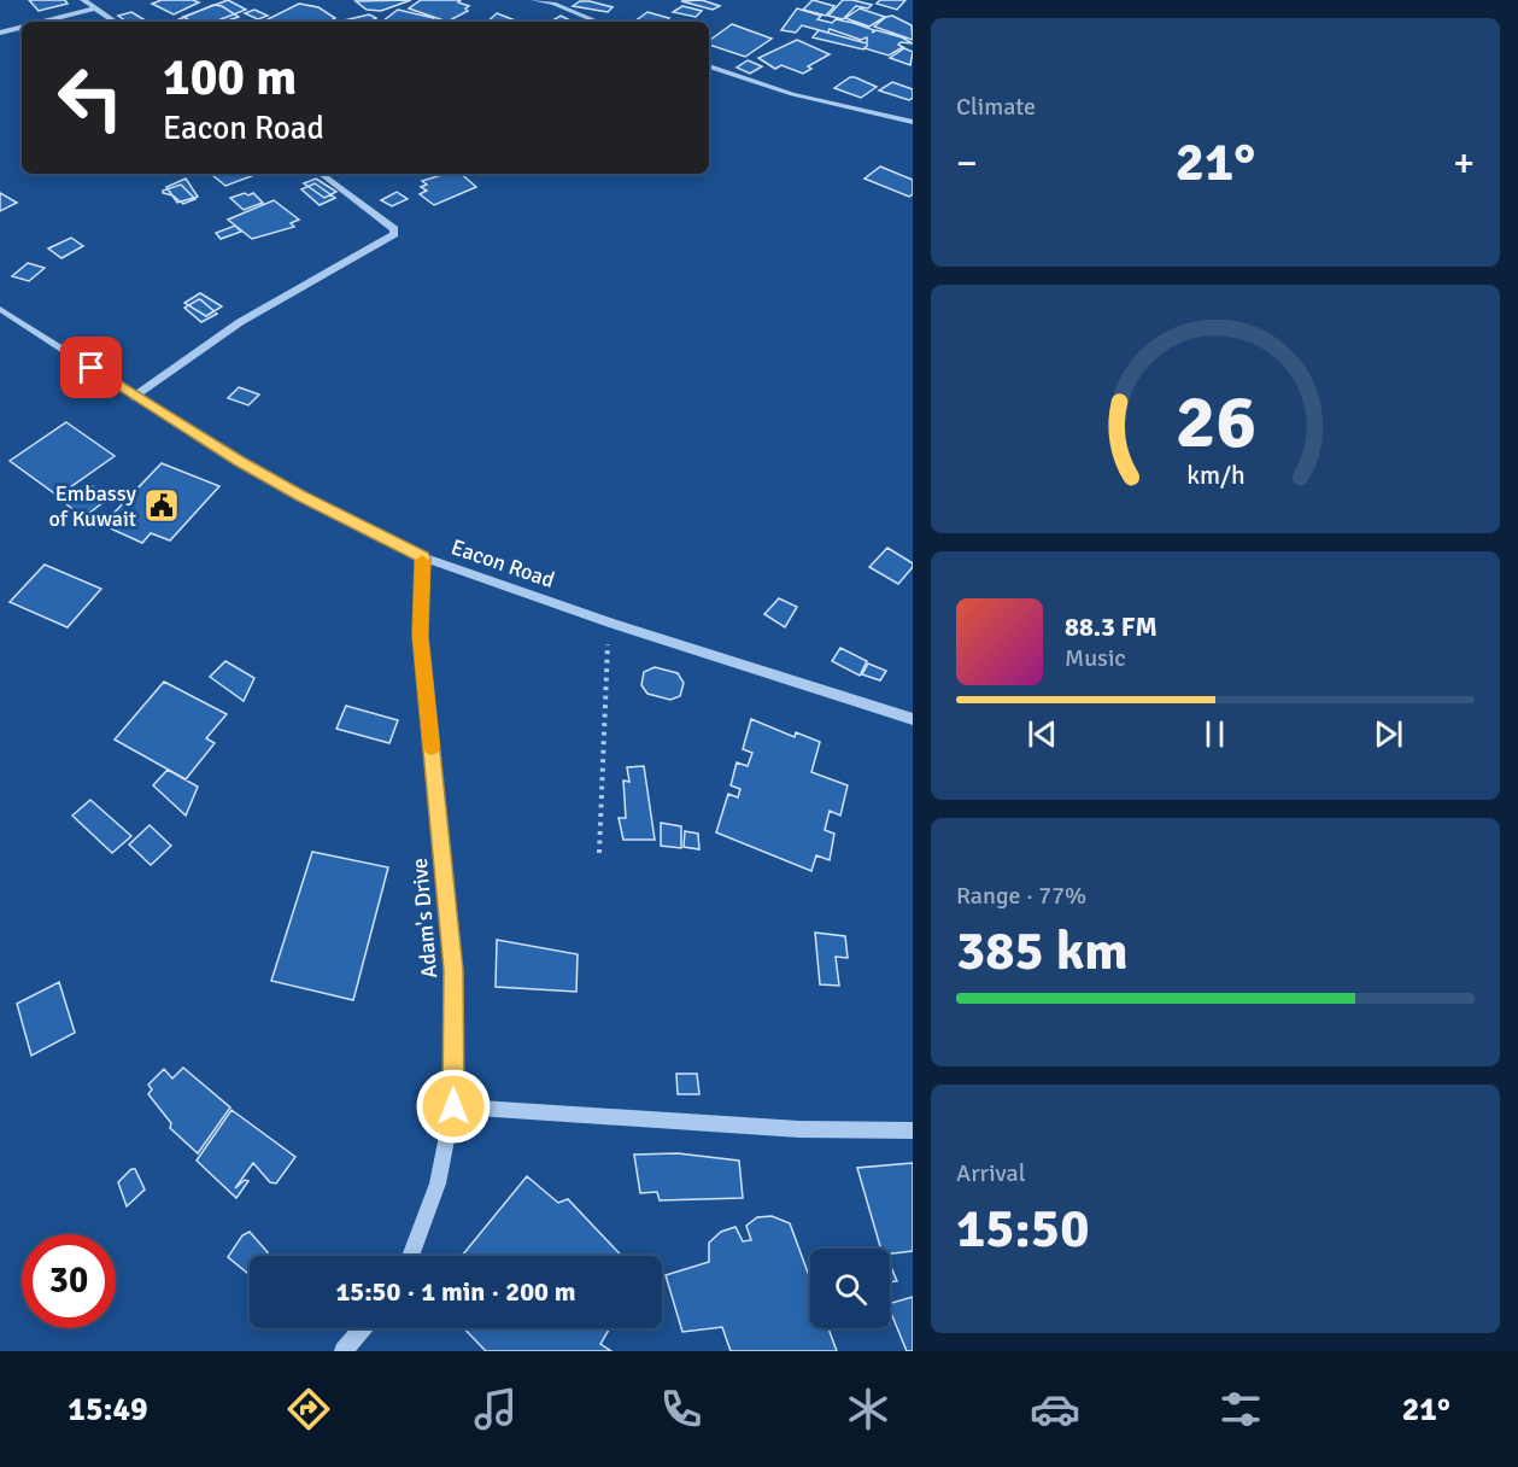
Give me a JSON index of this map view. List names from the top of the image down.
{
  "streets": {
    "street": ["Eacon Road", "Adam's Drive"]
  },
  "crossings": [
    ["Eacon Road", "Adam's Drive"]
  ],
  "places": {
    "public building": ["Embassy of Kuwait"]
  },
  "page": {
    "tile": [
      "Climate",
      ["Range · 77%", "385 km"],
      ["Arrival", "15:50"]
    ],
    "turn": ["100 m", "Eacon Road"],
    "heat": ["−", "21°", "+"],
    "song": ["88.3 FM", "Music"],
    "limit": "30",
    "trip": "15:50 · 1 min · 200 m",
    "tabs": ["15:49", "21°"],
    "gauge": ["26", "km/h"]
  }
}
